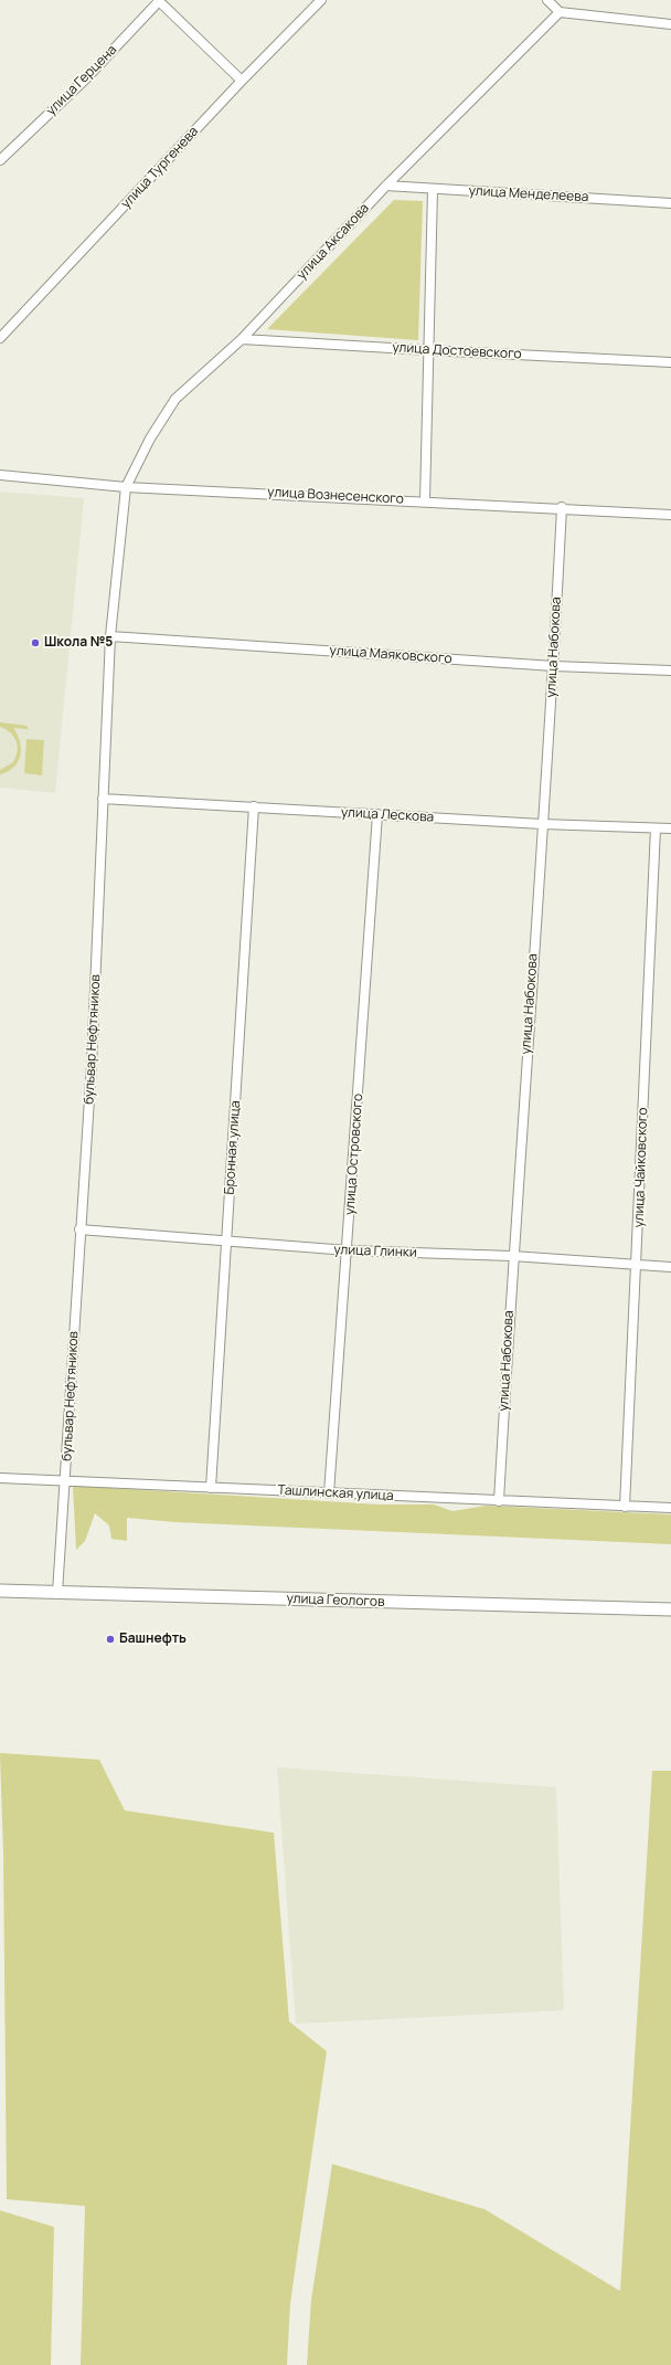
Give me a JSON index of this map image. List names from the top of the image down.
{
  "streets": {
    "main road": ["улица Геологов"],
    "street": [
      "улица Герцена",
      "улица Тургенева",
      "улица Менделеева",
      "улица Аксакова",
      "улица Достоевского",
      "улица Вознесенского",
      "улица Набокова",
      "улица Маяковского",
      "улица Лескова",
      "бульвар Нефтяников",
      "Бронная улица",
      "улица Островского",
      "улица Чайковского",
      "улица Глинки",
      "Ташлинская улица"
    ]
  },
  "crossings": [
    ["улица Менделеева", "улица Аксакова"],
    ["улица Аксакова", "улица Достоевского"],
    ["улица Аксакова", "улица Вознесенского"],
    ["улица Аксакова", "бульвар Нефтяников"],
    ["улица Вознесенского", "улица Набокова"],
    ["улица Вознесенского", "бульвар Нефтяников"],
    ["улица Набокова", "улица Маяковского"],
    ["улица Набокова", "улица Лескова"],
    ["улица Набокова", "улица Глинки"],
    ["улица Набокова", "Ташлинская улица"],
    ["улица Маяковского", "бульвар Нефтяников"],
    ["улица Лескова", "бульвар Нефтяников"],
    ["улица Лескова", "Бронная улица"],
    ["улица Лескова", "улица Островского"],
    ["улица Лескова", "улица Чайковского"],
    ["бульвар Нефтяников", "улица Глинки"],
    ["бульвар Нефтяников", "Ташлинская улица"],
    ["бульвар Нефтяников", "улица Геологов"],
    ["Бронная улица", "улица Глинки"],
    ["Бронная улица", "Ташлинская улица"],
    ["улица Островского", "улица Глинки"],
    ["улица Островского", "Ташлинская улица"],
    ["улица Чайковского", "улица Глинки"],
    ["улица Чайковского", "Ташлинская улица"]
  ],
  "places": ["Школа №5", "Башнефть"]
}
